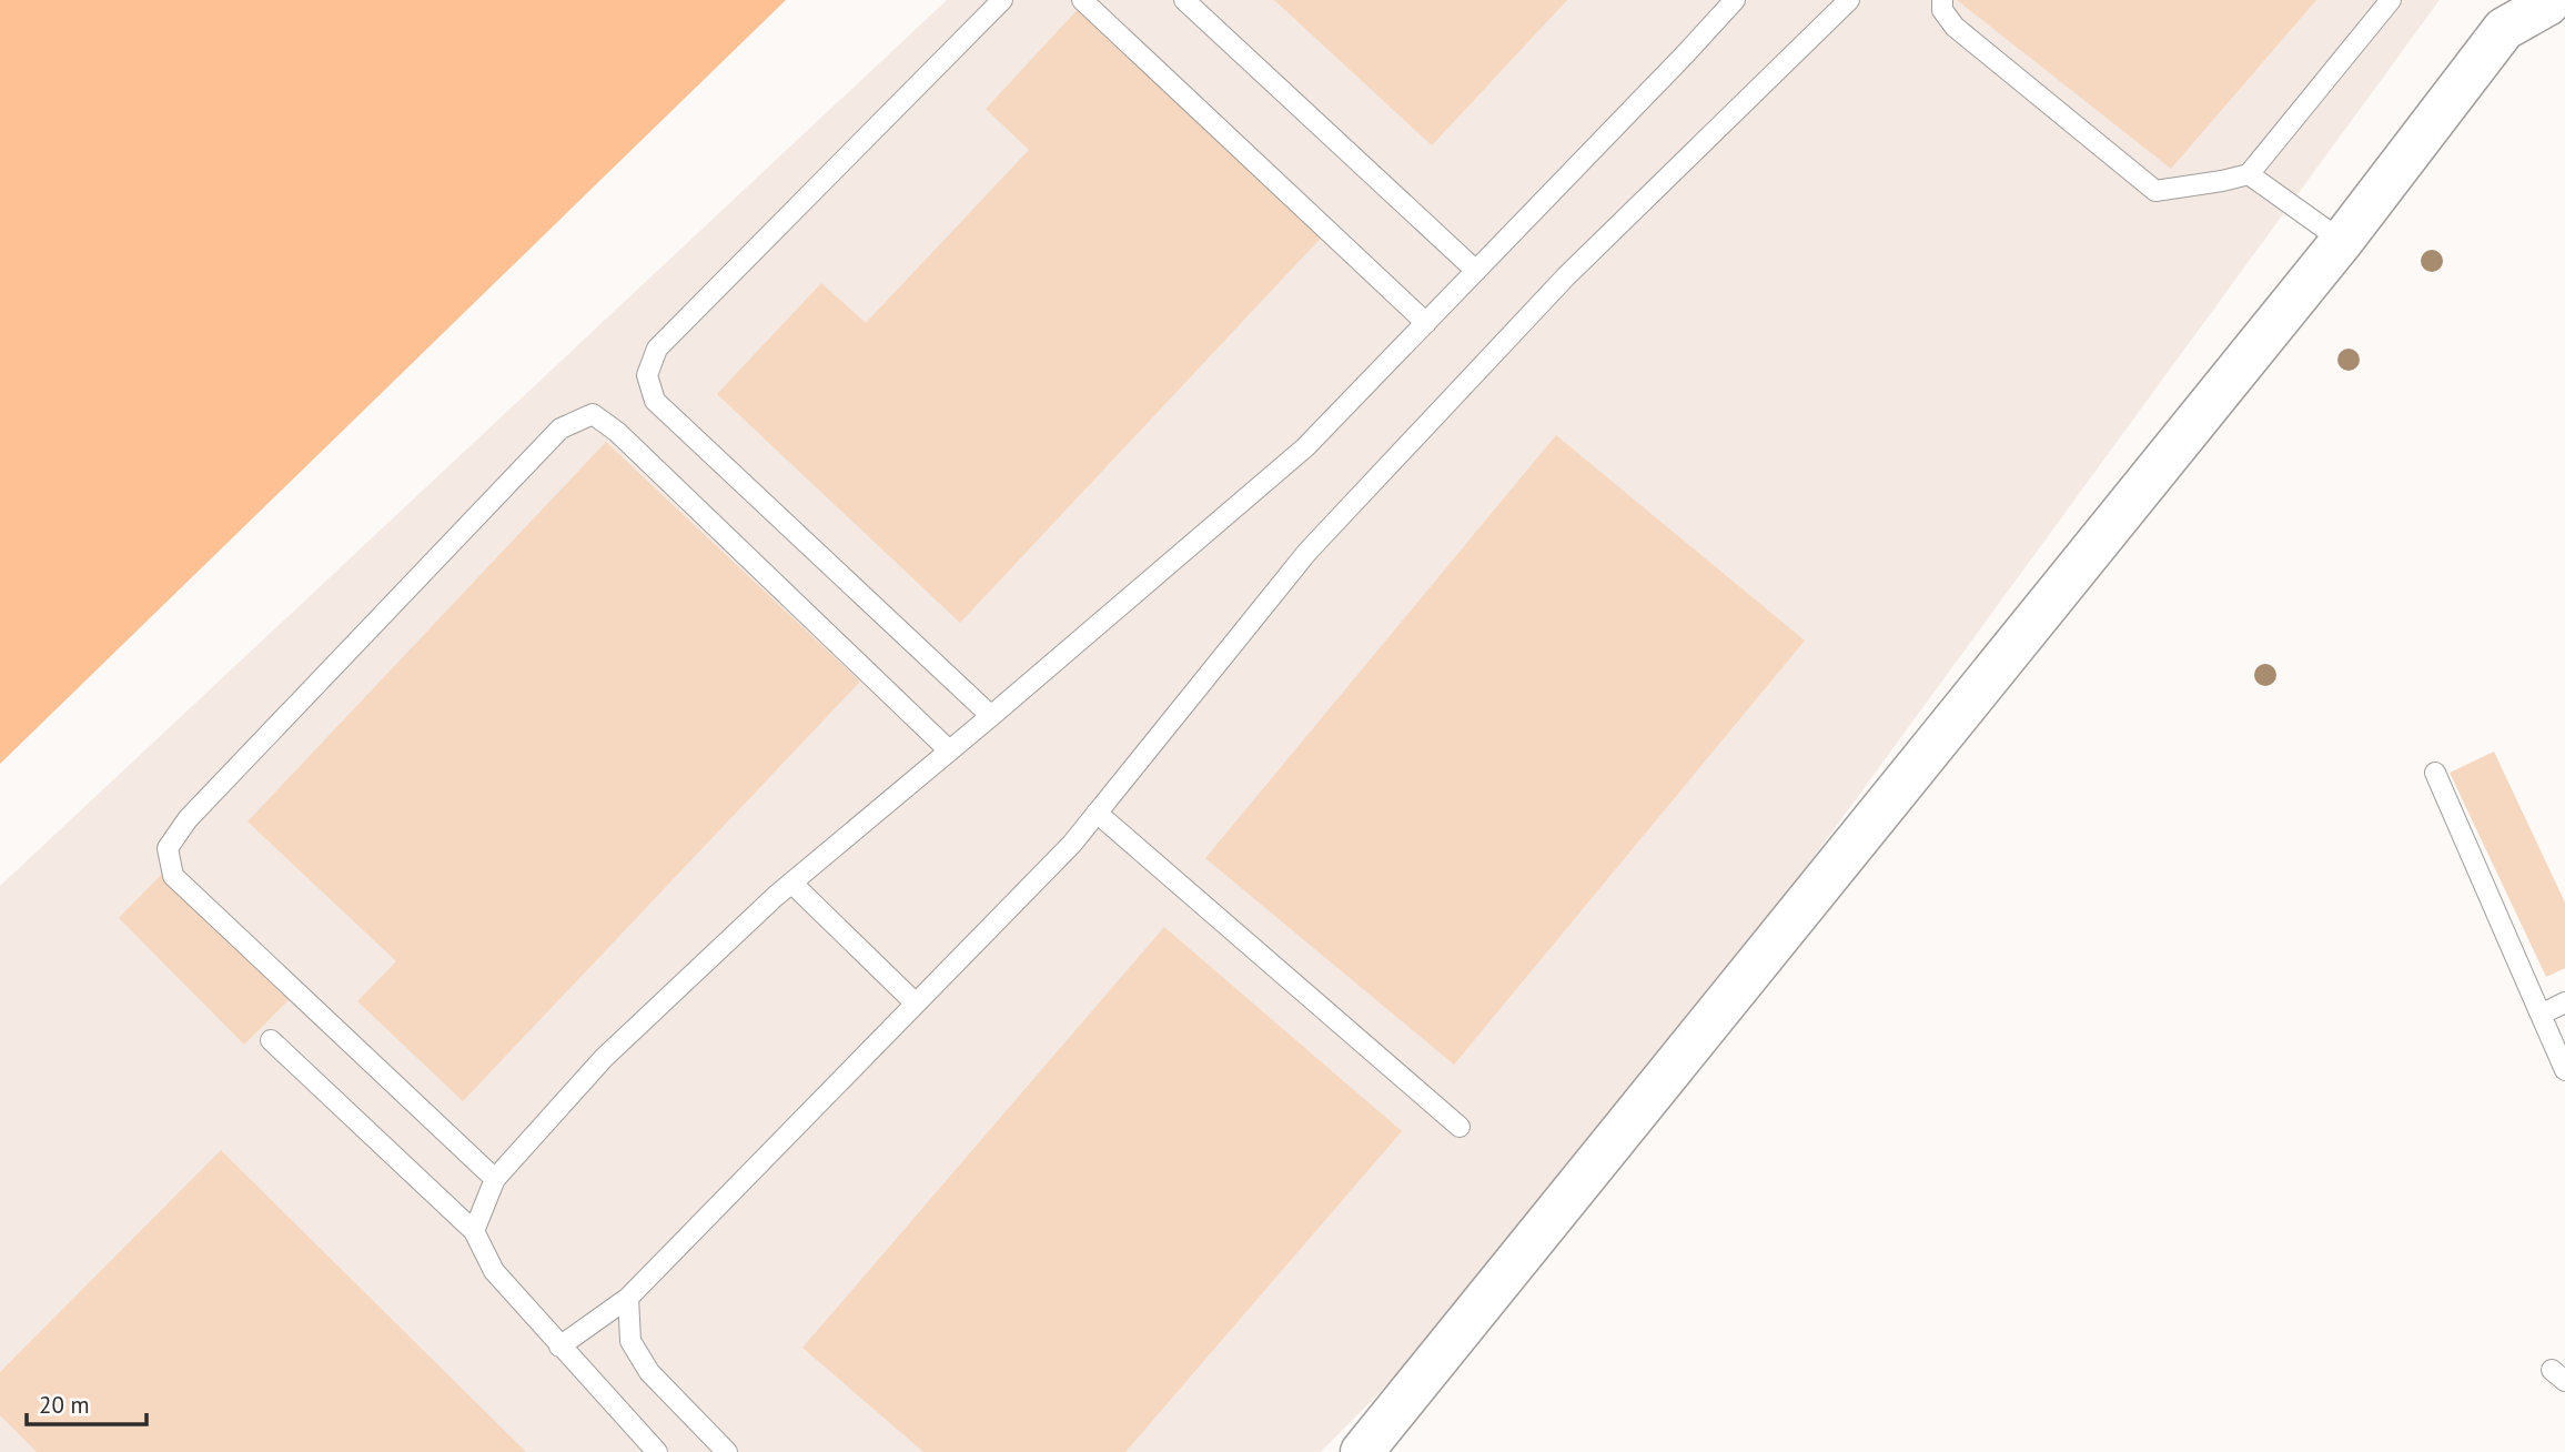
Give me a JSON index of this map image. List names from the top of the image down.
{
  "scale_bar": "20 m"
}
